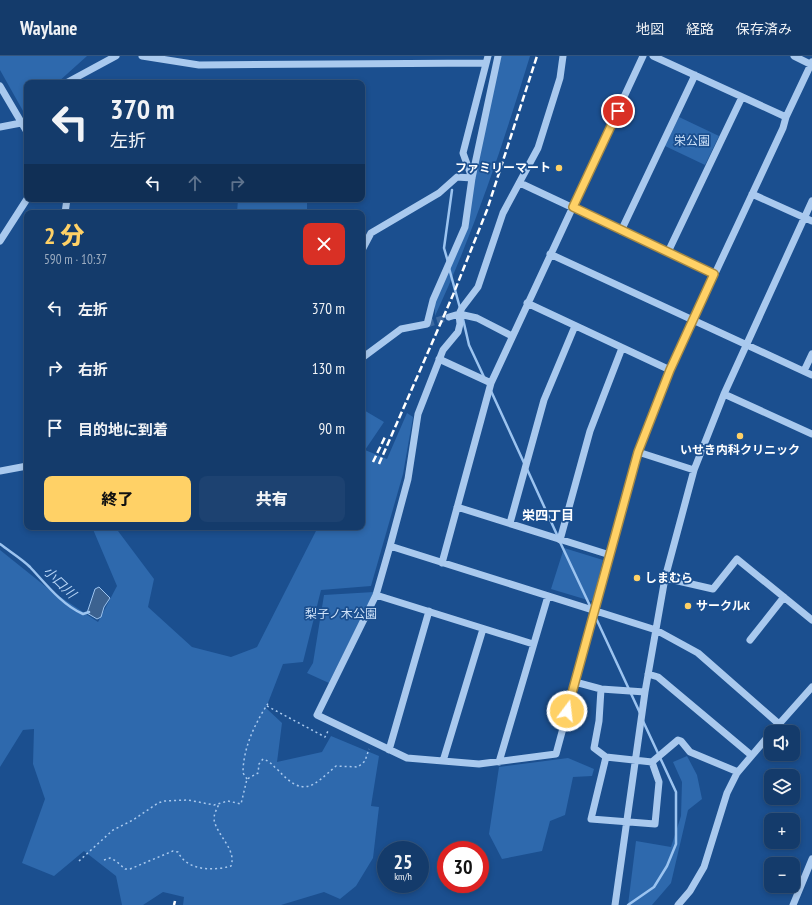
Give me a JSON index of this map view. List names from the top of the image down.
{
  "districts": ["栄四丁目"],
  "water": ["小口川"],
  "parks": ["栄公園", "梨子ノ木公園"],
  "places": [
    "ファミリーマート",
    "いせき内科クリニック",
    "しまむら",
    "サークルK"
  ],
  "page": {
    "header": "Waylane",
    "nav": ["地図", "経路", "保存済み"],
    "turn": ["370 m", "左折"],
    "heading": ["2 分", "590 m · 10:37"],
    "list": [
      {
        "name": "左折",
        "value": "370 m"
      },
      {
        "name": "右折",
        "value": "130 m"
      },
      {
        "name": "目的地に到着",
        "value": "90 m"
      }
    ],
    "buttons": ["終了", "共有"],
    "map_buttons": ["+", "−"],
    "speed": "25 km/h",
    "limit": "30"
  }
}
